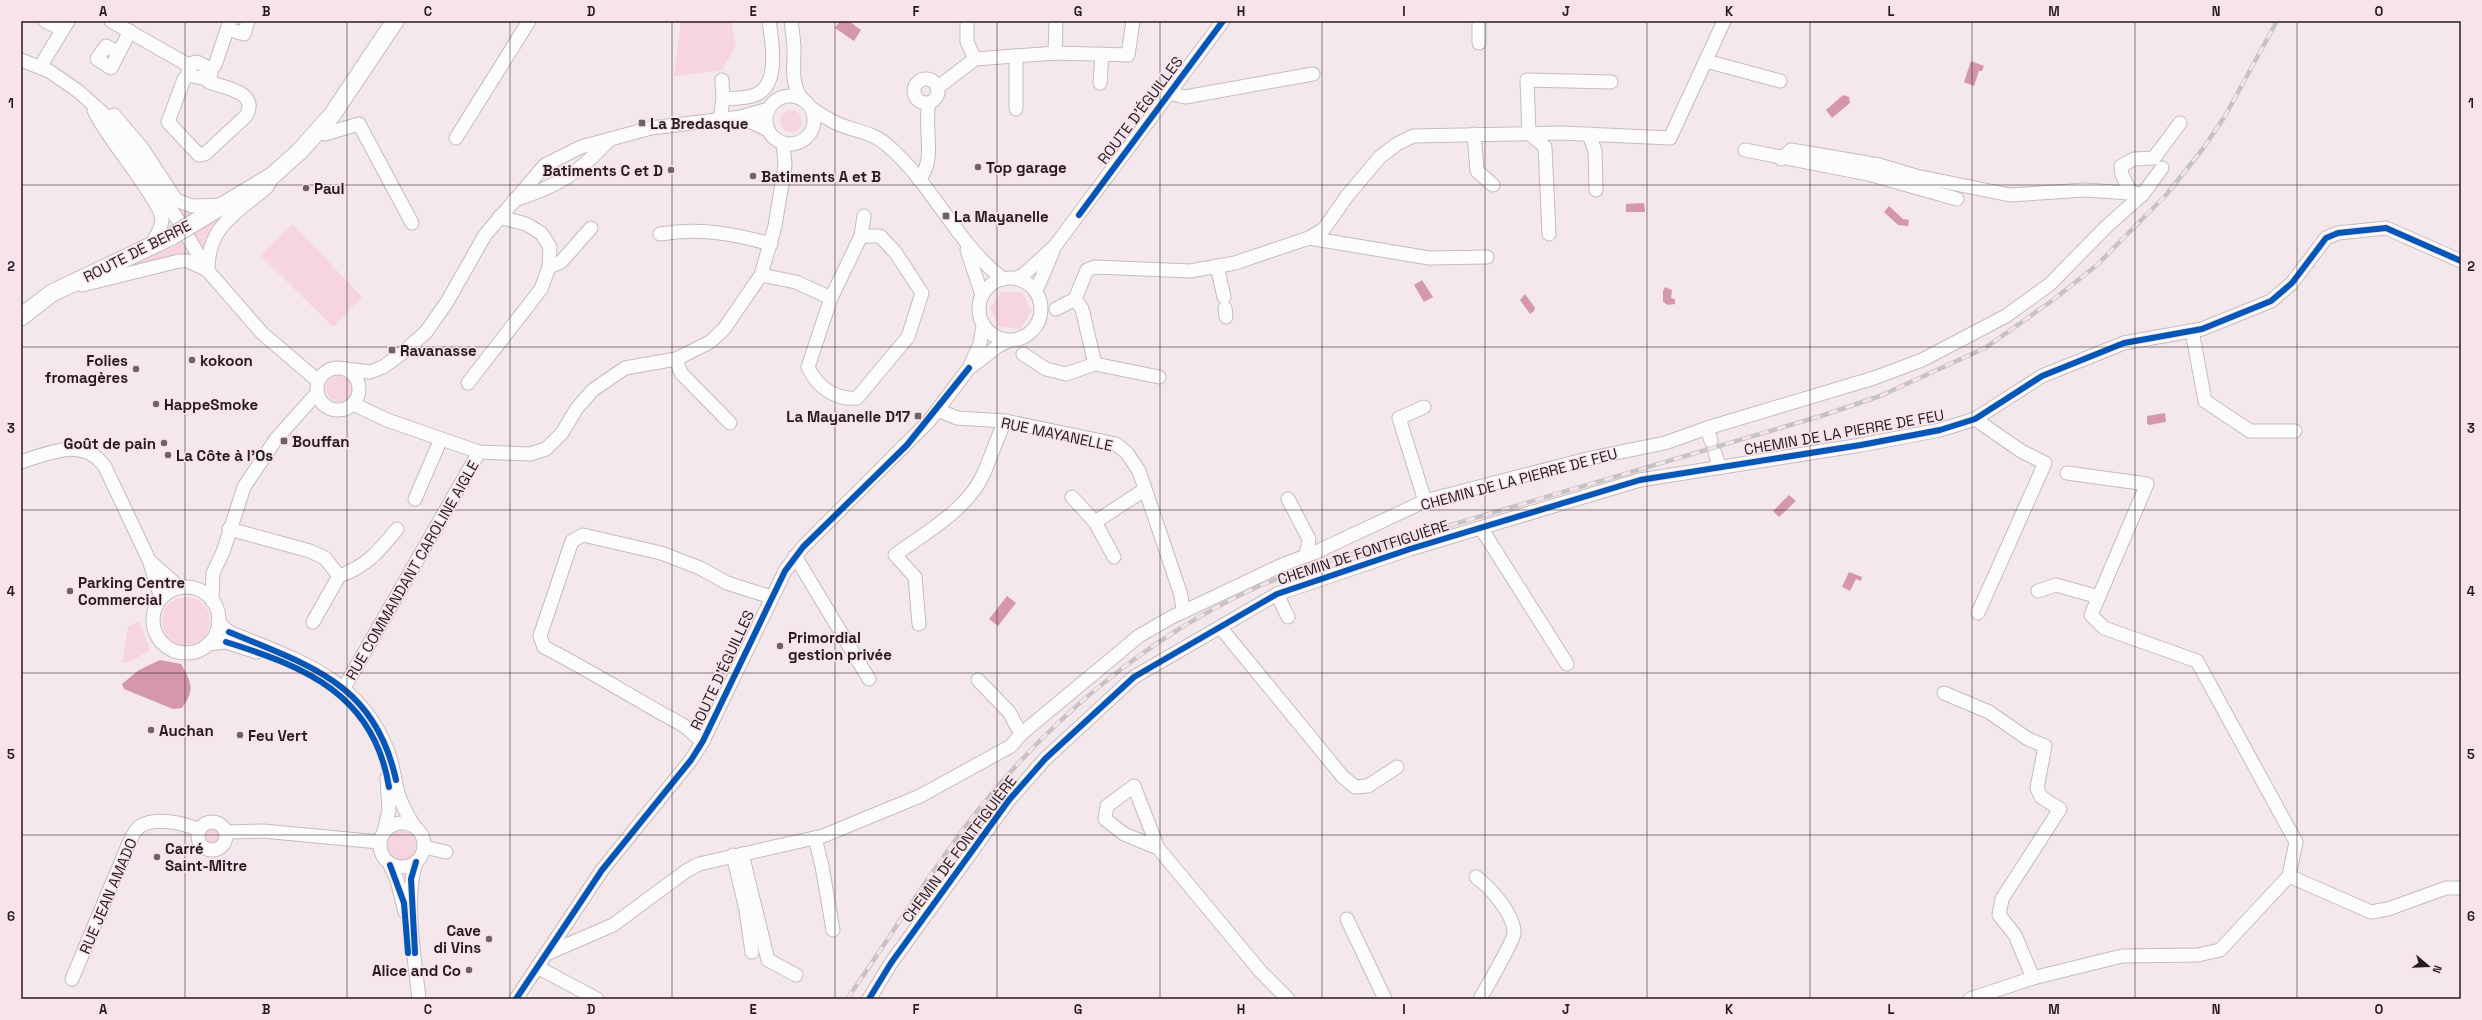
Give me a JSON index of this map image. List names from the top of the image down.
{
  "streets": {
    "main road": ["ROUTE DE BERRE"],
    "street": [
      "ROUTE D'ÉGUILLES",
      "CHEMIN DE LA PIERRE DE FEU",
      "RUE MAYANELLE",
      "CHEMIN DE FONTFIGUIÈRE",
      "RUE COMMANDANT CAROLINE AIGLE",
      "RUE JEAN AMADO"
    ]
  },
  "crossings": [
    ["ROUTE D'ÉGUILLES", "CHEMIN DE LA PIERRE DE FEU"],
    ["ROUTE D'ÉGUILLES", "RUE MAYANELLE"],
    ["CHEMIN DE LA PIERRE DE FEU", "RUE MAYANELLE"],
    ["CHEMIN DE LA PIERRE DE FEU", "CHEMIN DE FONTFIGUIÈRE"]
  ],
  "places": {
    "transit": [
      "La Bredasque",
      "La Mayanelle",
      "Ravanasse",
      "La Mayanelle D17",
      "Bouffan"
    ],
    "other": [
      "Top garage",
      "Batiments C et D",
      "Batiments A et B",
      "Paul",
      "kokoon",
      "Folies fromagères",
      "HappeSmoke",
      "Goût de pain",
      "La Côte à l'Os",
      "Parking Centre Commercial",
      "Primordial gestion privée",
      "Auchan",
      "Feu Vert",
      "Carré Saint-Mitre",
      "Cave di Vins",
      "Alice and Co"
    ]
  },
  "north": "right",
  "grid": {
    "columns": [
      "A",
      "B",
      "C",
      "D",
      "E",
      "F",
      "G",
      "H",
      "I",
      "J",
      "K",
      "L",
      "M",
      "N",
      "O"
    ],
    "rows": [
      "1",
      "2",
      "3",
      "4",
      "5",
      "6"
    ]
  }
}
